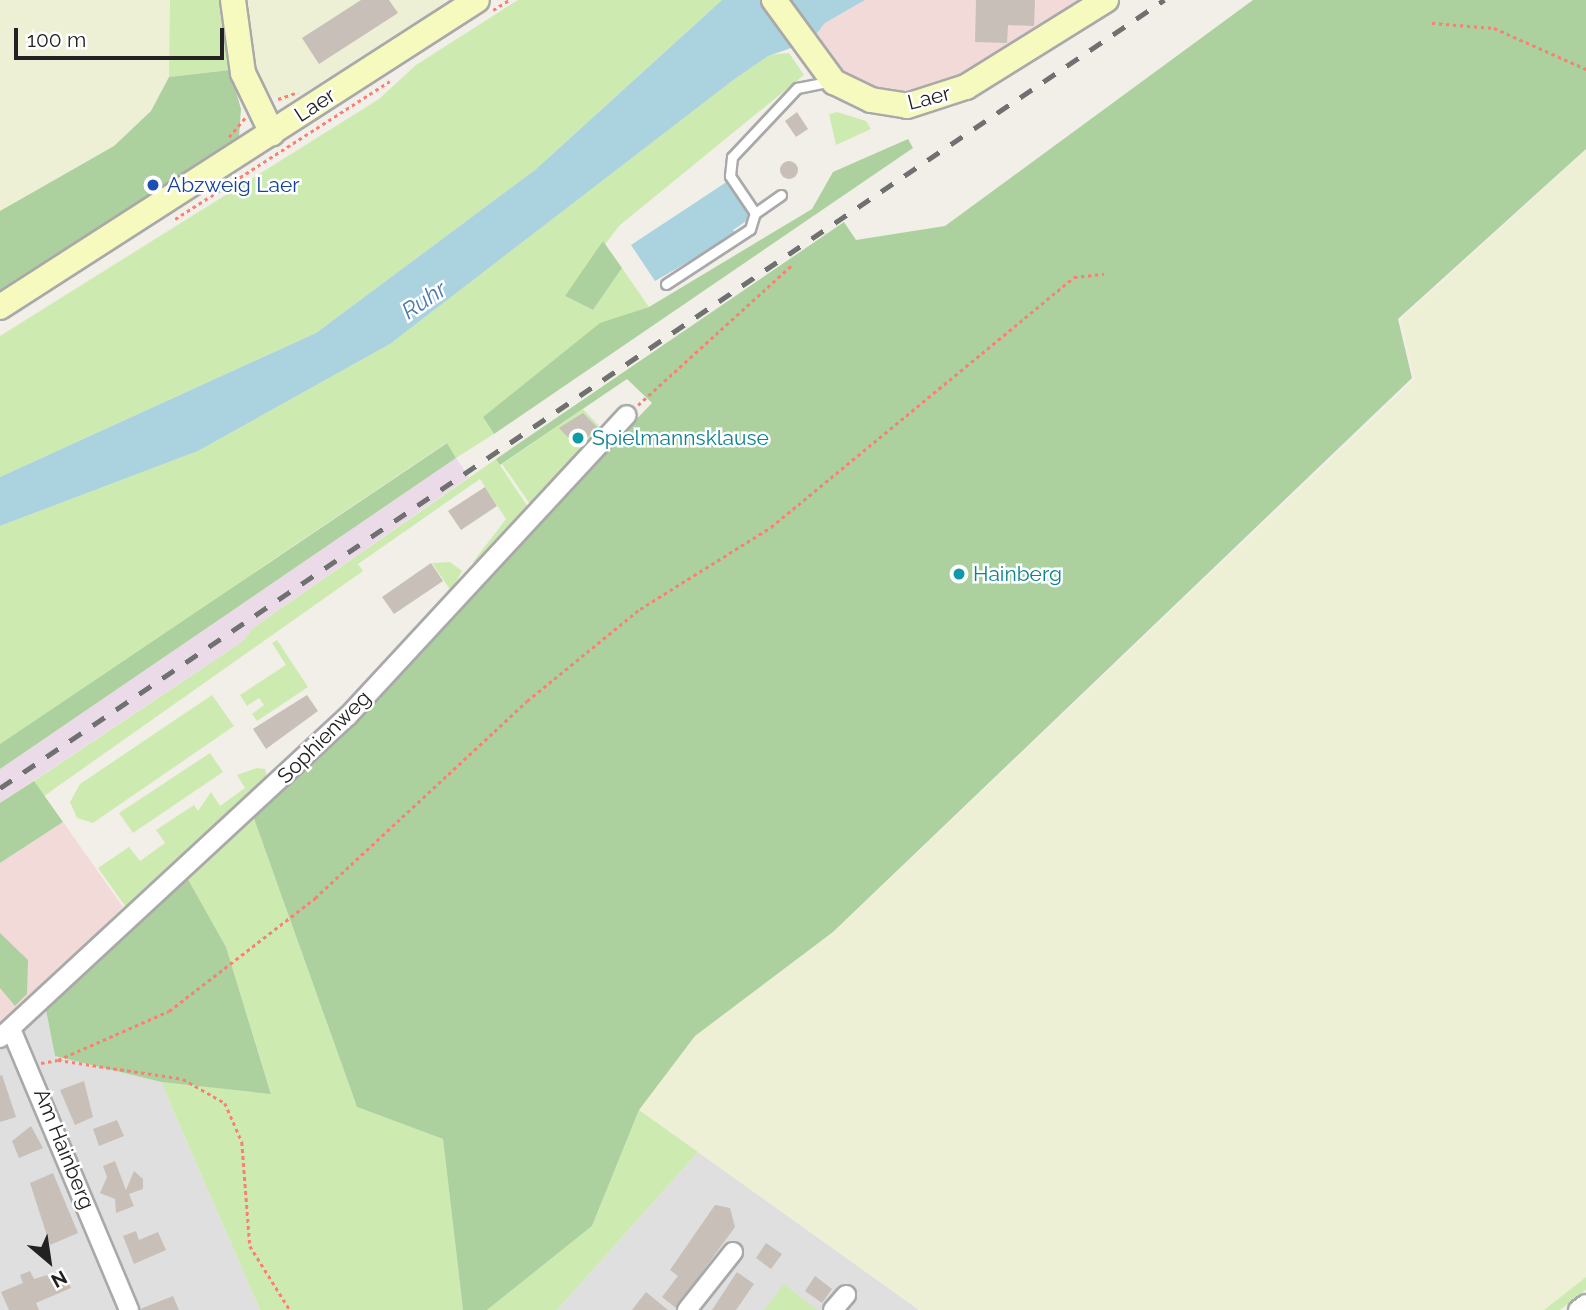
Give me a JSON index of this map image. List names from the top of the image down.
{
  "streets": {
    "main road": ["Laer"],
    "street": ["Sophienweg", "Am Hainberg"]
  },
  "crossings": [
    ["Sophienweg", "Am Hainberg"]
  ],
  "water": ["Ruhr"],
  "places": ["Abzweig Laer", "Spielmannsklause", "Hainberg"],
  "scale_bar": "100 m",
  "north": "bottom right"
}
